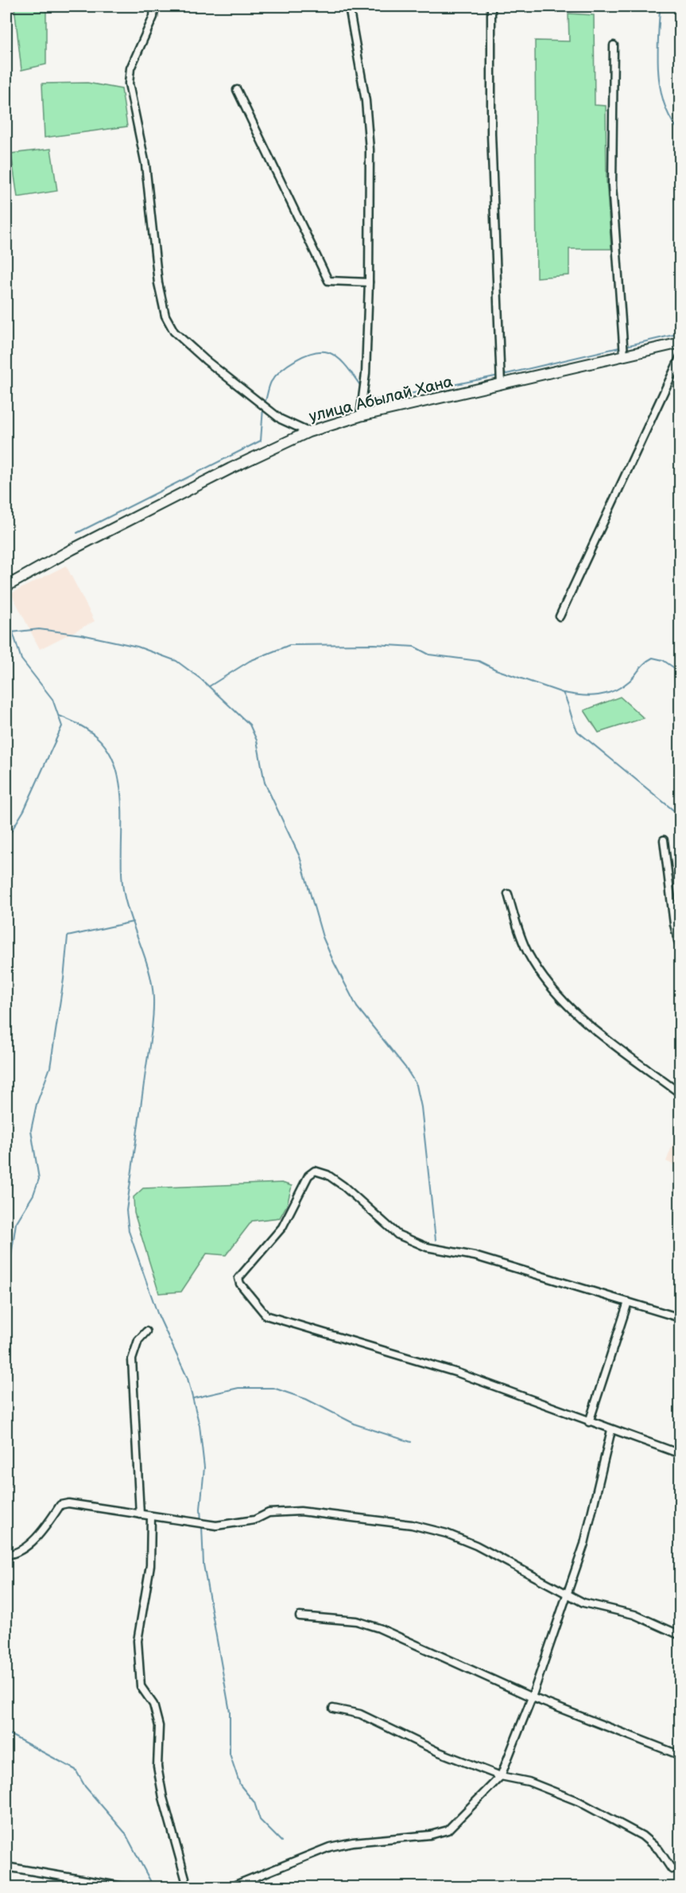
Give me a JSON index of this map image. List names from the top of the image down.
{
  "streets": {
    "main road": ["улица Абылай Хана"]
  }
}
